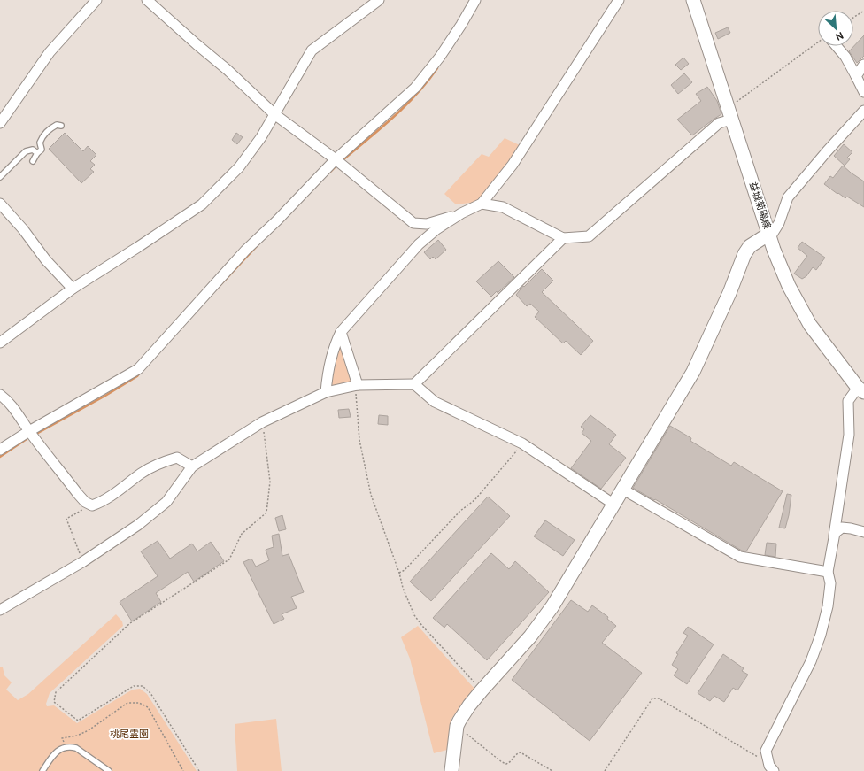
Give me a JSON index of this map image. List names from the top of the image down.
{
  "streets": {
    "street": ["益城菊陽線"]
  },
  "parks": ["桃尾霊園"],
  "north": "bottom right"
}
